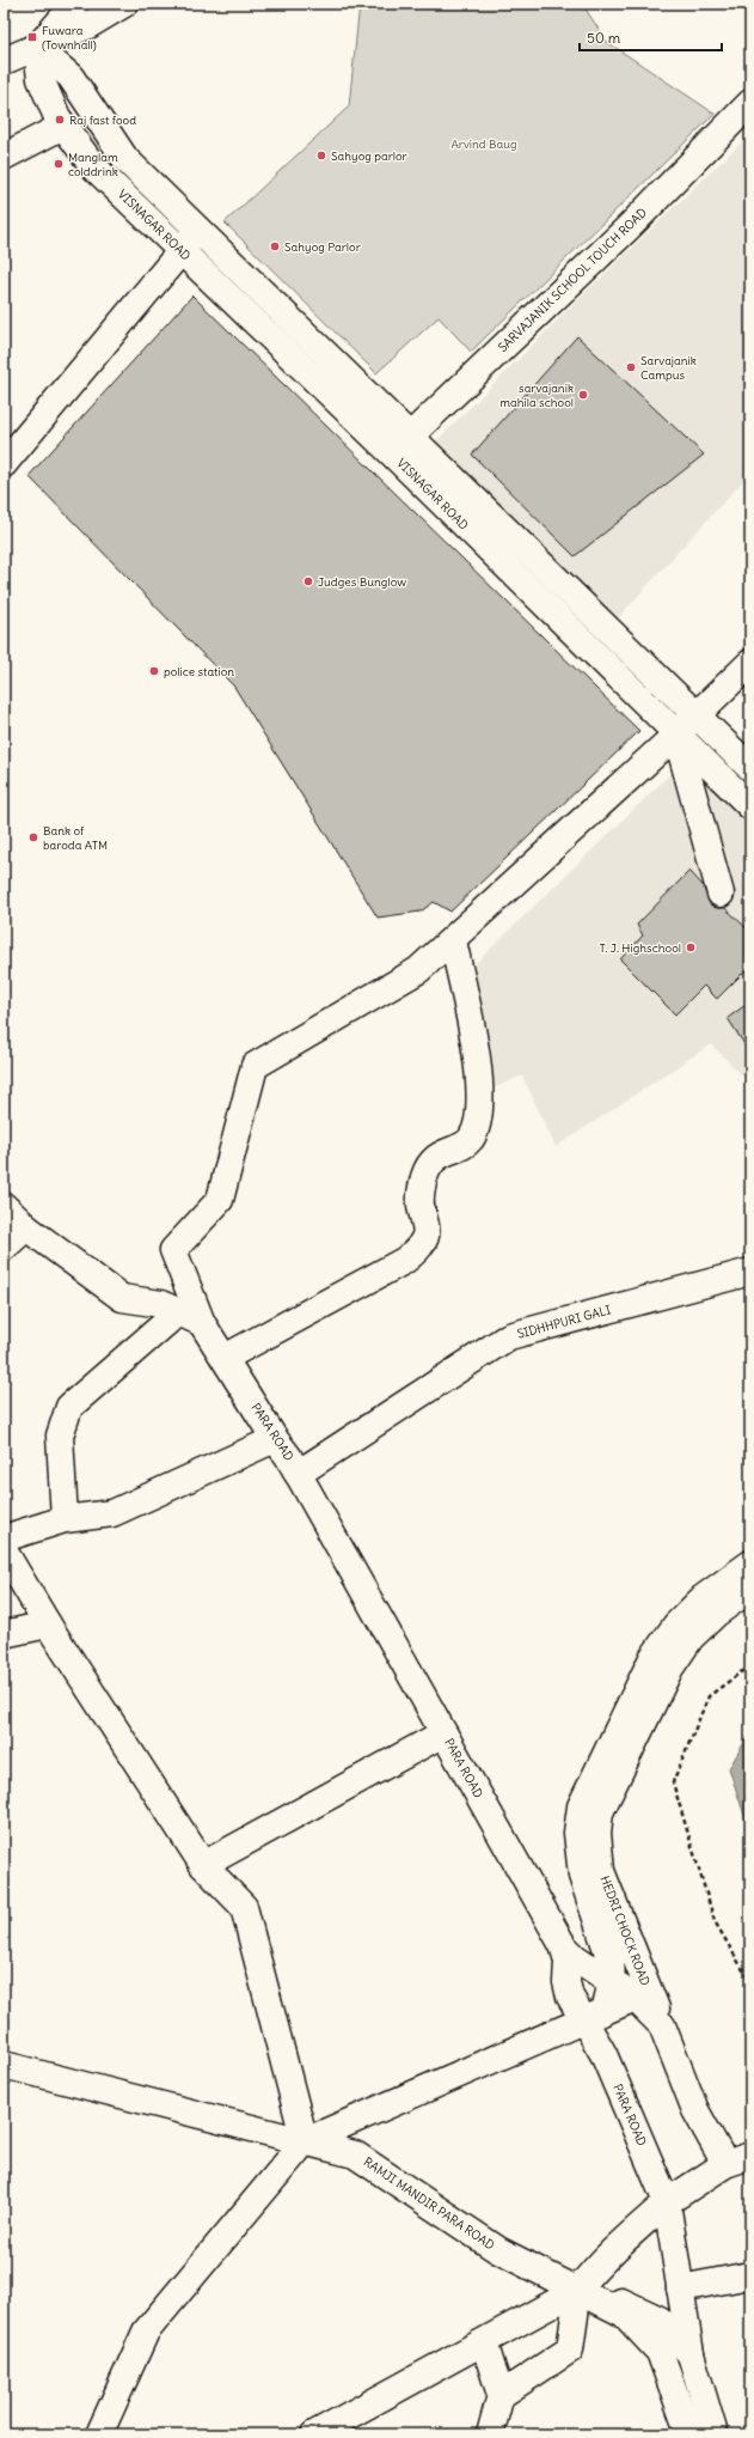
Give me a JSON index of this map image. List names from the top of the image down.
{
  "streets": {
    "street": [
      "VISNAGAR ROAD",
      "SARVAJANIK SCHOOL TOUCH ROAD",
      "SIDHHPURI GALI",
      "PARA ROAD",
      "HEDRI CHOCK ROAD",
      "RAMJI MANDIR PARA ROAD"
    ]
  },
  "crossings": [
    ["VISNAGAR ROAD", "SARVAJANIK SCHOOL TOUCH ROAD"],
    ["SIDHHPURI GALI", "PARA ROAD"],
    ["PARA ROAD", "HEDRI CHOCK ROAD"]
  ],
  "parks": ["Arvind Baug"],
  "places": {
    "transit": ["Fuwara (Townhall)"],
    "other": [
      "Raj fast food",
      "Sahyog parlor",
      "Manglam colddrink",
      "Sahyog Parlor",
      "Sarvajanik Campus",
      "sarvajanik mahila school",
      "Judges Bunglow",
      "police station",
      "Bank of baroda ATM",
      "T. J. Highschool"
    ]
  },
  "scale_bar": "50 m"
}
